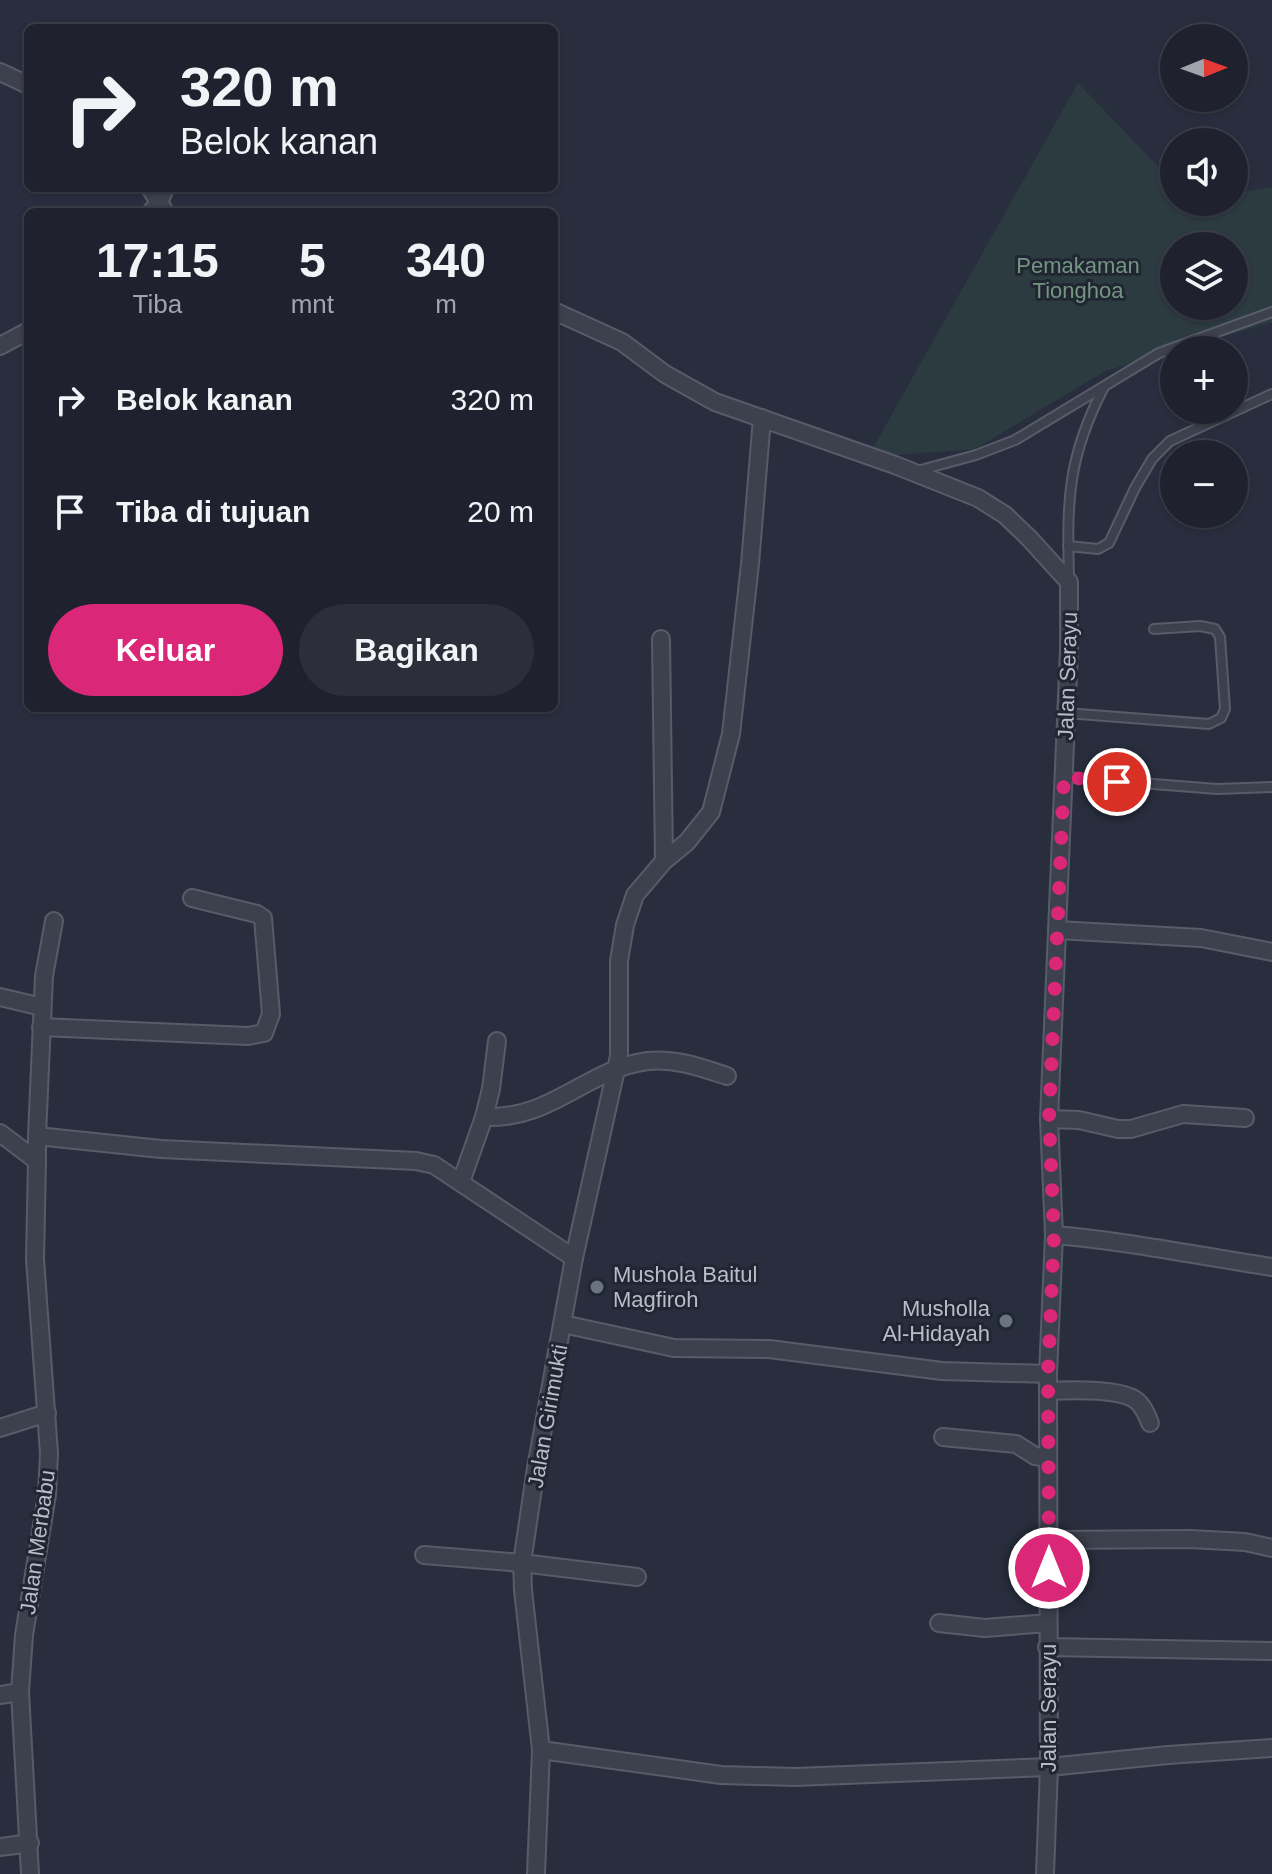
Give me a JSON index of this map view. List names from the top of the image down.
{
  "streets": {
    "street": ["Jalan Serayu", "Jalan Girimukti", "Jalan Merbabu"]
  },
  "parks": ["Pemakaman Tionghoa"],
  "places": ["Mushola Baitul Magfiroh", "Musholla Al-Hidayah"],
  "north": "right",
  "page": {
    "map_buttons": ["+", "−"],
    "turn": ["320 m", "Belok kanan"],
    "eta": [
      "17:15",
      "Tiba",
      "5",
      "mnt",
      "340",
      "m"
    ],
    "list": [
      {
        "name": "Belok kanan",
        "value": "320 m"
      },
      {
        "name": "Tiba di tujuan",
        "value": "20 m"
      }
    ],
    "buttons": ["Keluar", "Bagikan"]
  }
}
